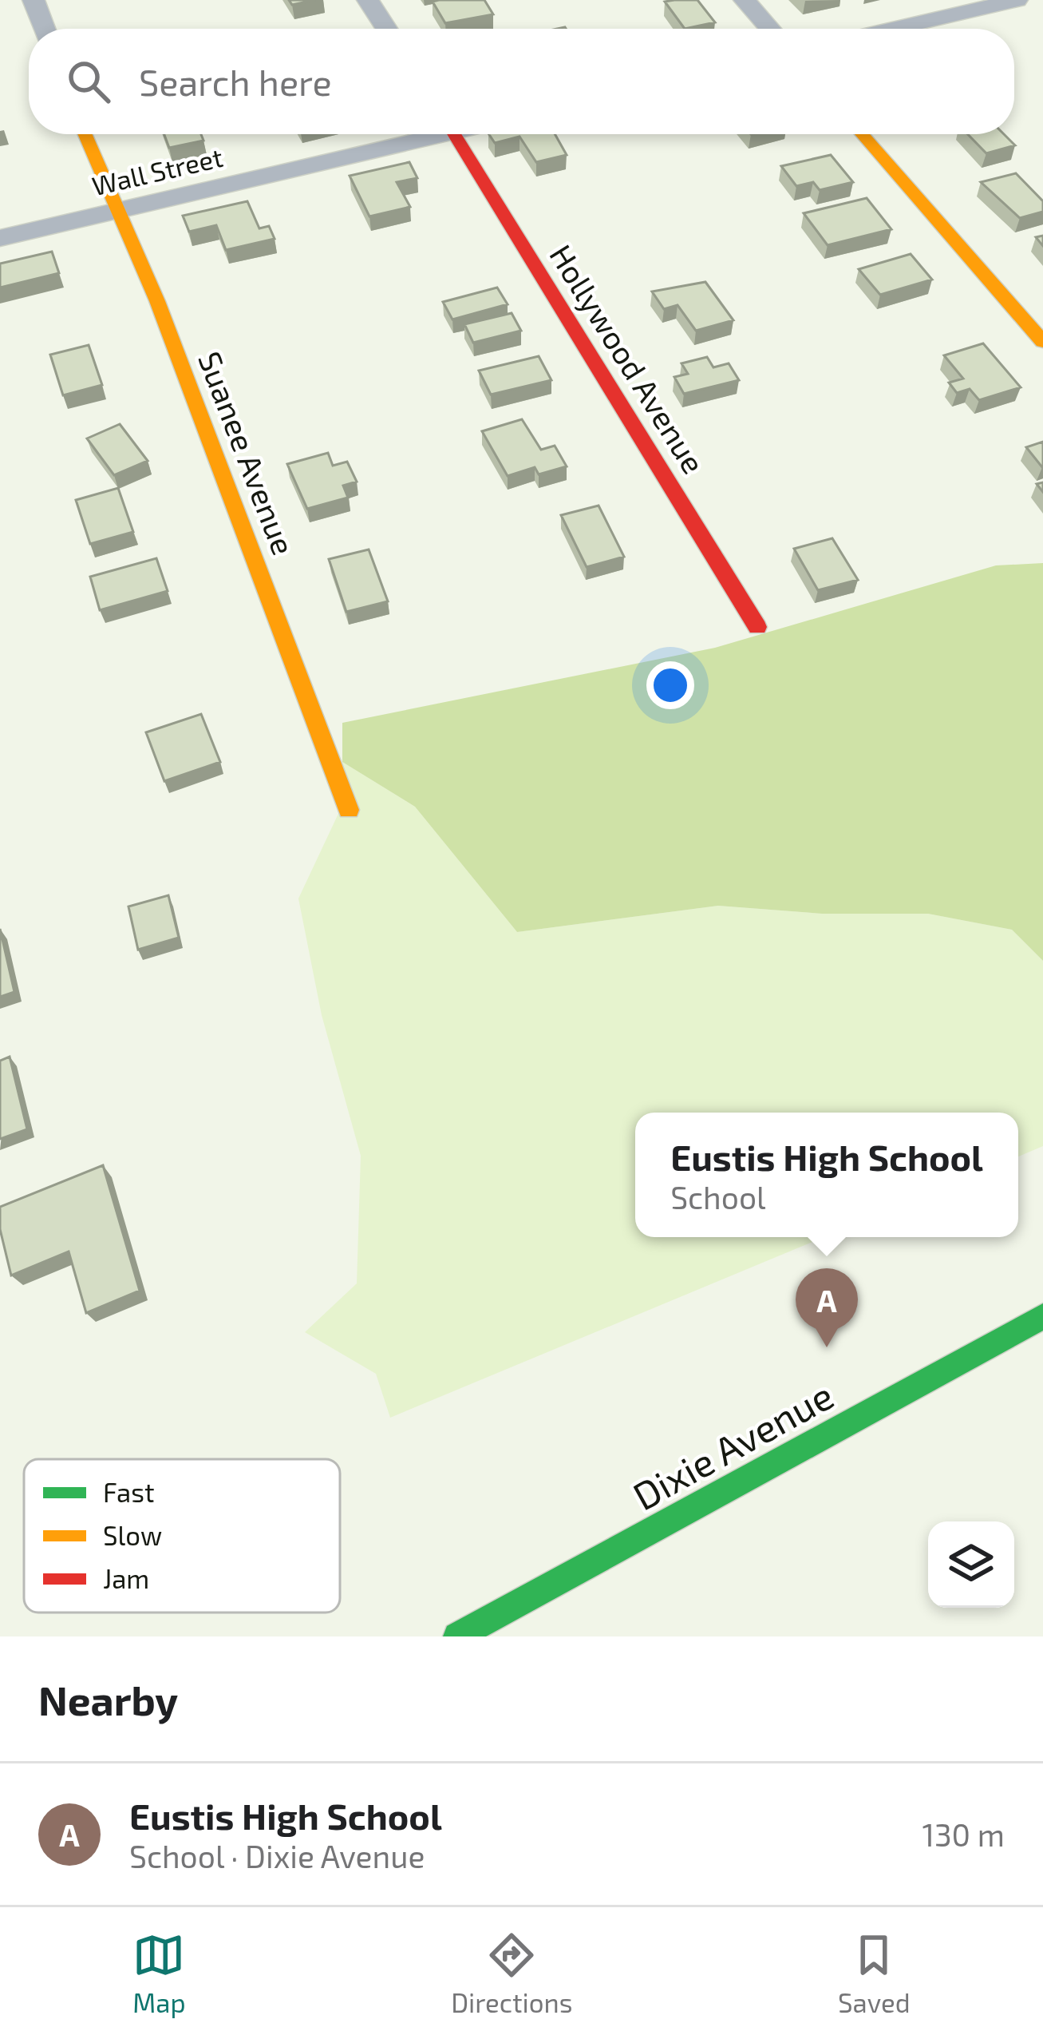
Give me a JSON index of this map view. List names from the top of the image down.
{
  "streets": {
    "street": [
      "Wall Street",
      "Hollywood Avenue",
      "Suanee Avenue",
      "Dixie Avenue"
    ]
  },
  "crossings": [
    ["Wall Street", "Suanee Avenue"]
  ],
  "legend": ["Fast", "Slow", "Jam"],
  "page": {
    "search": "Search here",
    "popup": ["Eustis High School", "School"],
    "pins": "A",
    "heading": "Nearby",
    "list": [
      {
        "mark": "A",
        "name": "Eustis High School",
        "note": "School · Dixie Avenue",
        "value": "130 m"
      }
    ],
    "nav": ["Map", "Directions", "Saved"]
  }
}
